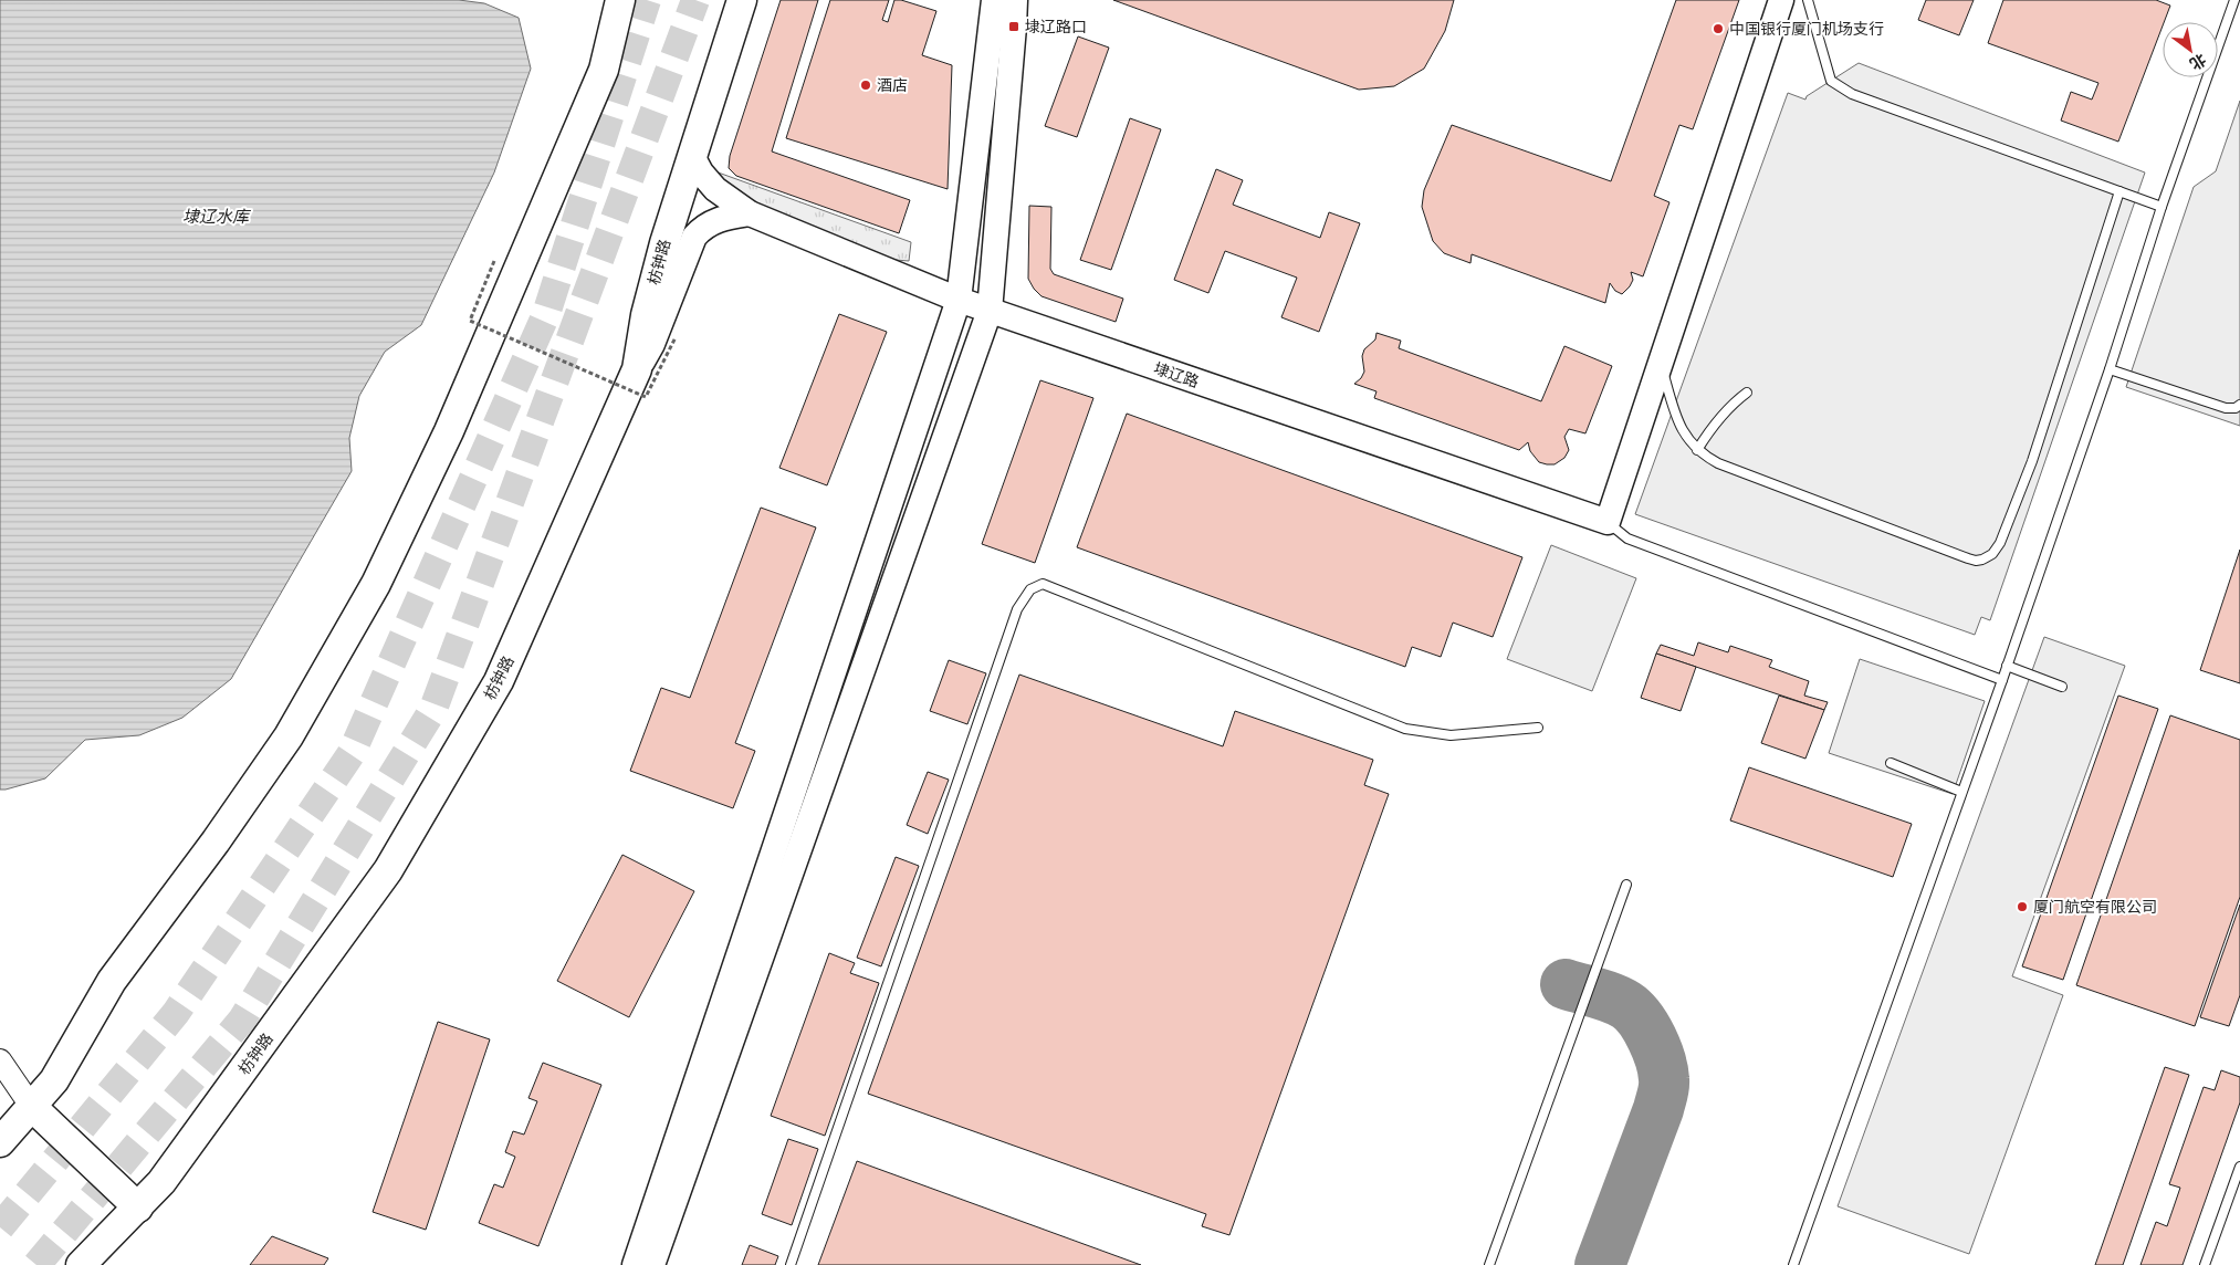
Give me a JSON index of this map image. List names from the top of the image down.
{
  "streets": {
    "highway": ["枋钟路"],
    "main road": ["埭辽路"]
  },
  "crossings": [
    ["枋钟路", "埭辽路"]
  ],
  "water": ["埭辽水库"],
  "places": {
    "transit": ["埭辽路口"],
    "other": ["中国银行厦门机场支行", "酒店", "厦门航空有限公司"]
  },
  "north": "bottom right"
}
